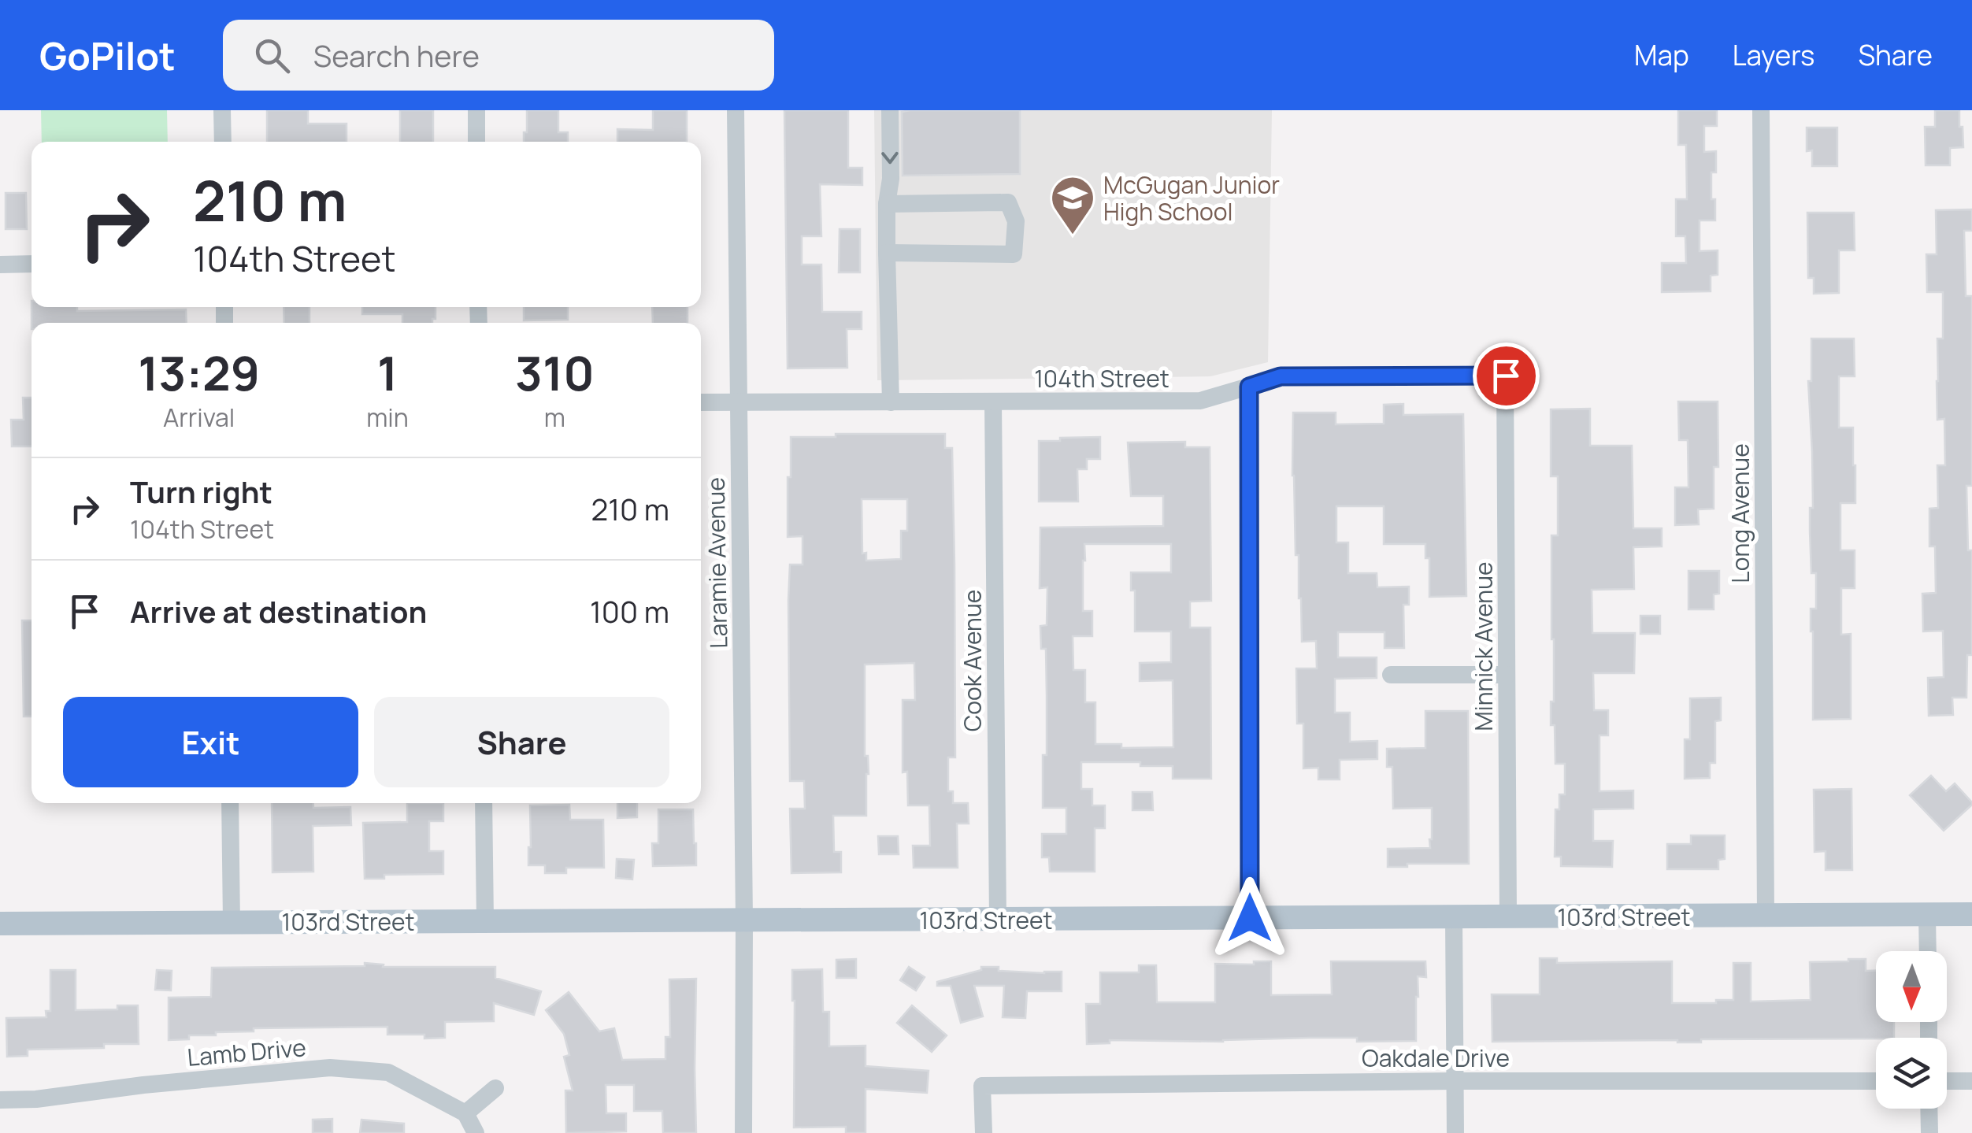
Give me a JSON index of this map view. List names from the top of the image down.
{
  "streets": {
    "main road": ["103rd Street"],
    "street": [
      "104th Street",
      "Long Avenue",
      "Laramie Avenue",
      "Minnick Avenue",
      "Cook Avenue",
      "Lamb Drive",
      "Oakdale Drive"
    ]
  },
  "crossings": [
    ["104th Street", "Laramie Avenue"],
    ["104th Street", "Minnick Avenue"],
    ["104th Street", "Cook Avenue"],
    ["Long Avenue", "103rd Street"],
    ["Laramie Avenue", "103rd Street"],
    ["Minnick Avenue", "103rd Street"],
    ["Cook Avenue", "103rd Street"]
  ],
  "places": {
    "school or university": ["McGugan Junior High School"]
  },
  "north": "bottom",
  "page": {
    "header": "GoPilot",
    "search": "Search here",
    "nav": ["Map", "Layers", "Share"],
    "turn": ["210 m", "104th Street"],
    "eta": [
      "13:29",
      "Arrival",
      "1",
      "min",
      "310",
      "m"
    ],
    "list": [
      {
        "name": "Turn right",
        "note": "104th Street",
        "value": "210 m"
      },
      {
        "name": "Arrive at destination",
        "value": "100 m"
      }
    ],
    "buttons": ["Exit", "Share"]
  }
}
